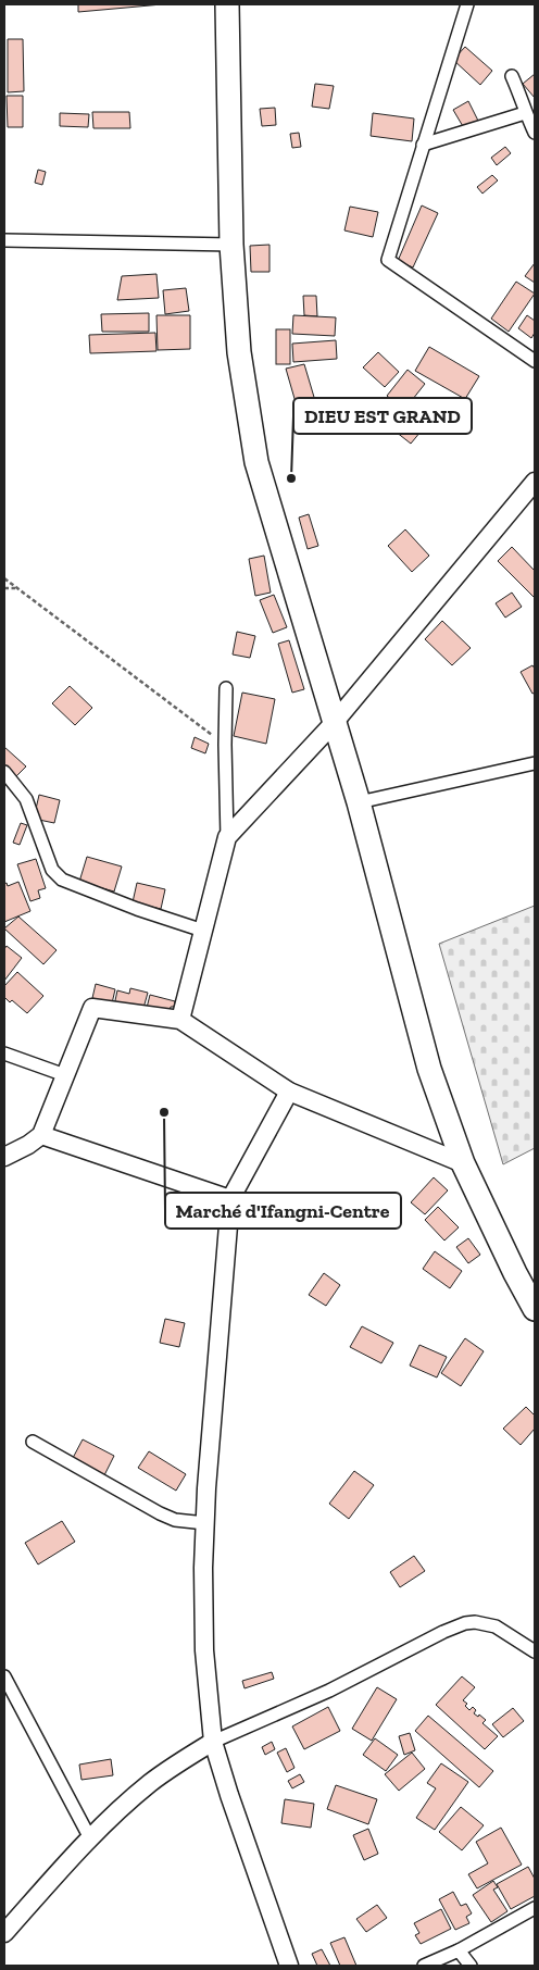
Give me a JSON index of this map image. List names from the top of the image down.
{
  "places": ["DIEU EST GRAND", "Marché d'Ifangni-Centre"]
}
